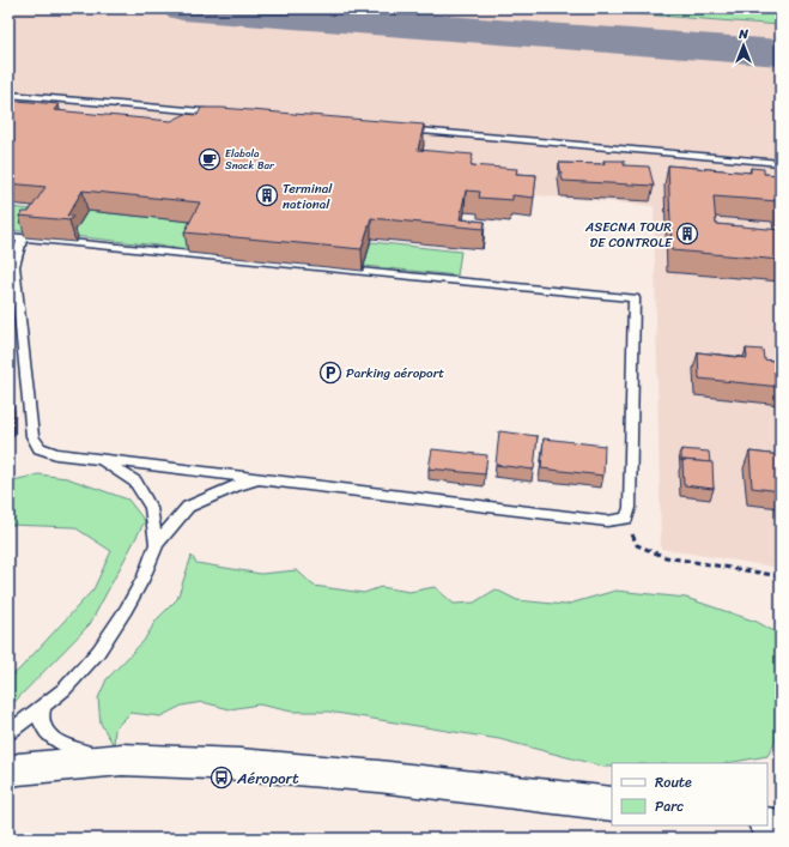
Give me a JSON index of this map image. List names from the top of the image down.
{
  "places": {
    "cafe": ["Elabola Snack Bar"],
    "building": ["Terminal national", "ASECNA TOUR DE CONTROLE"],
    "parking": ["Parking aéroport"],
    "bus stop": ["Aéroport"]
  },
  "legend": ["Route", "Parc"],
  "north": "top"
}
